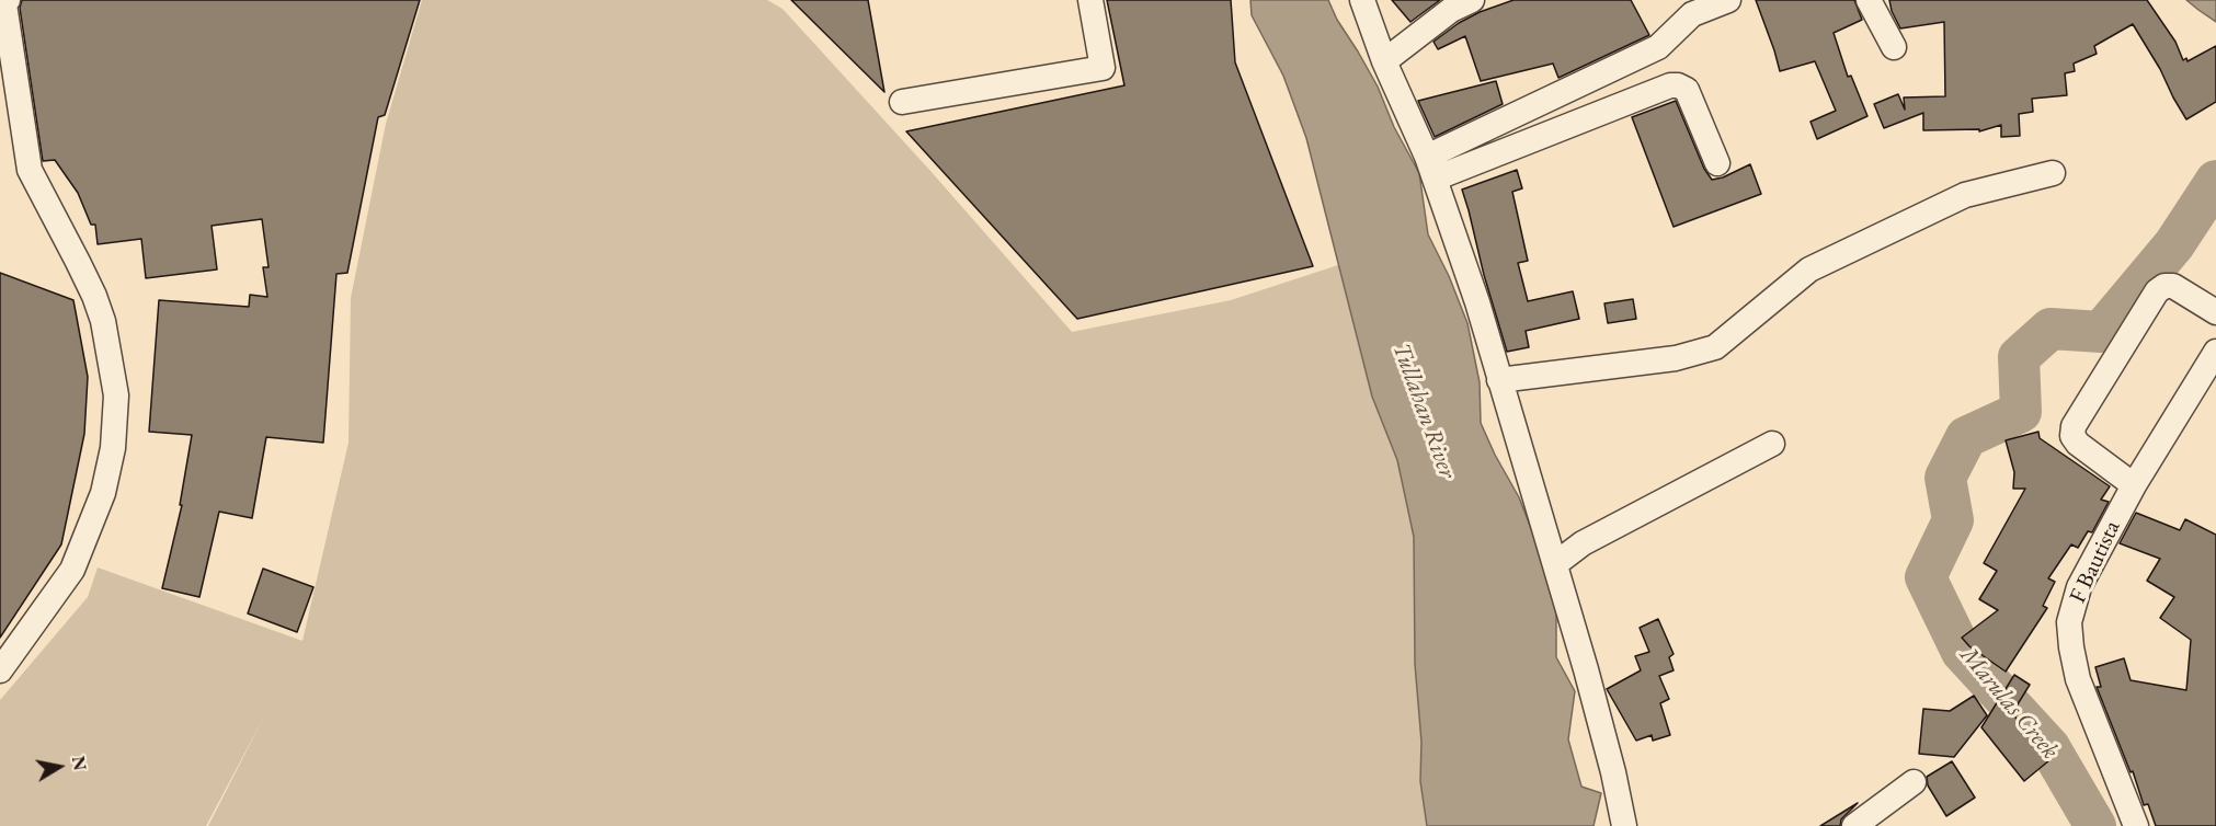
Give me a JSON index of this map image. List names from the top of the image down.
{
  "streets": {
    "street": ["F Bautista"]
  },
  "water": ["Tullahan River", "Marulas Creek"],
  "north": "right"
}
